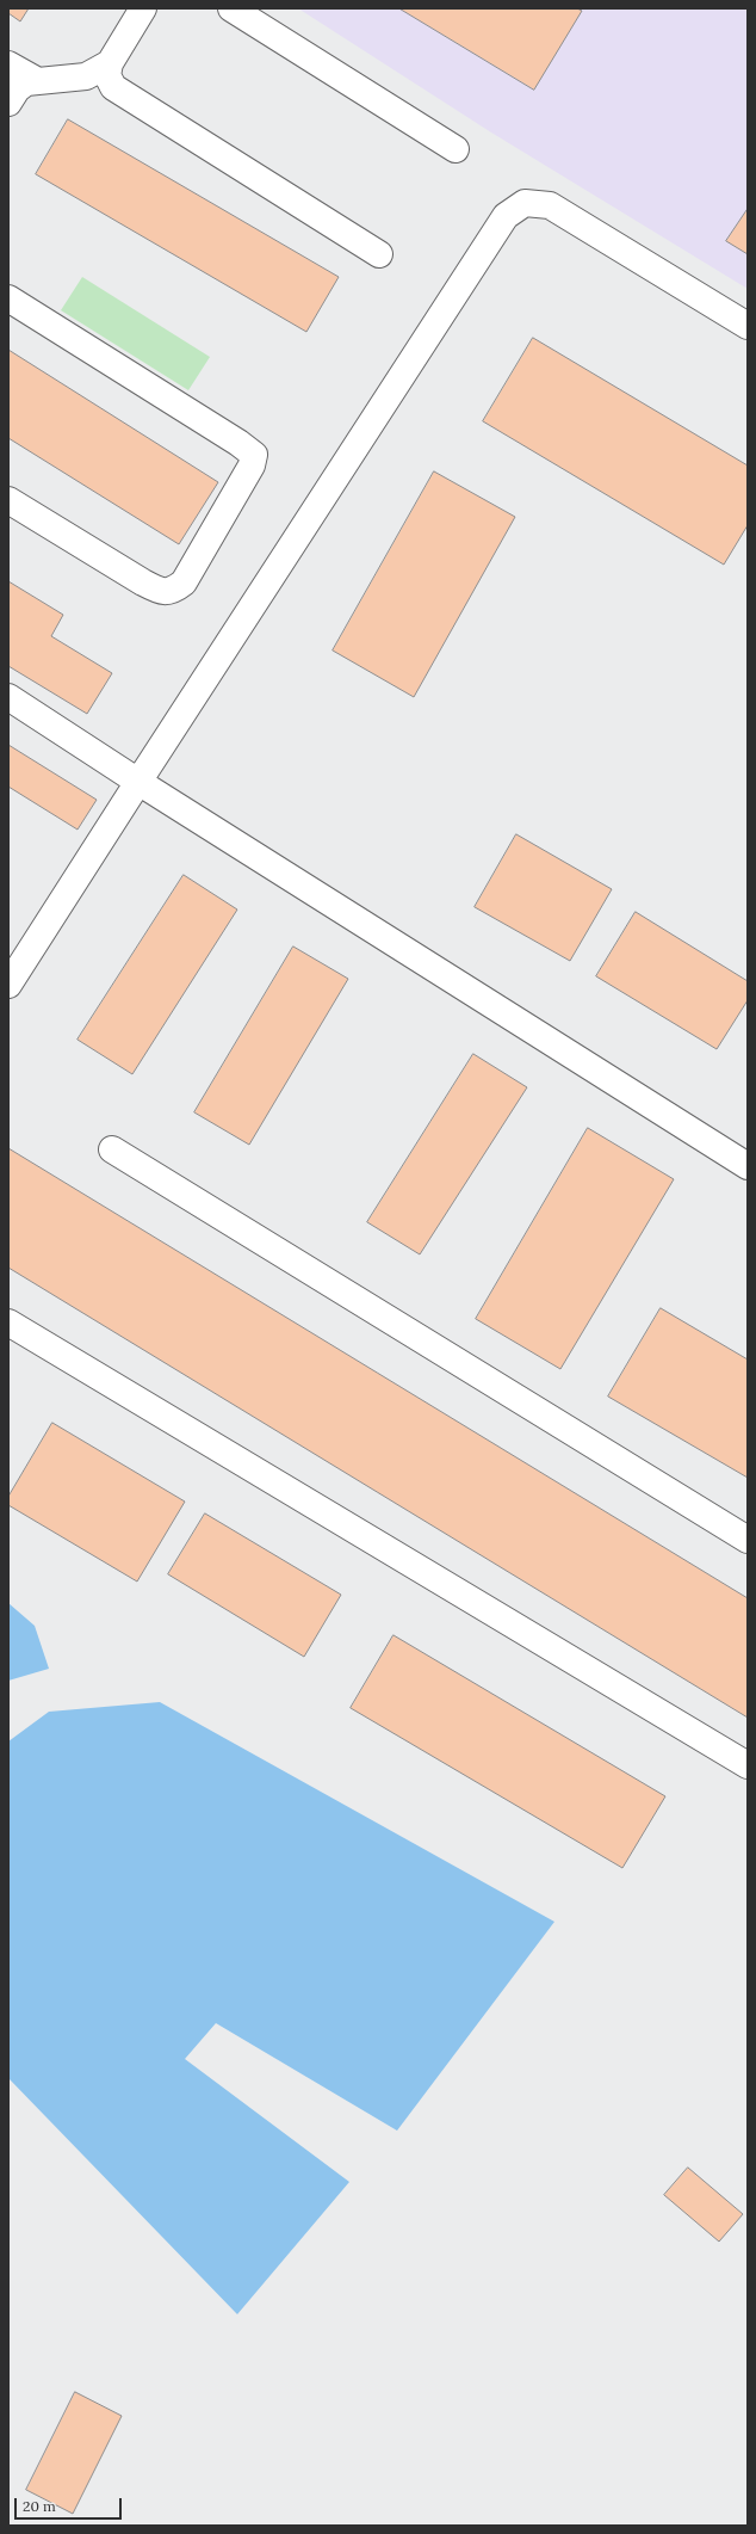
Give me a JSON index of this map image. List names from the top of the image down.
{
  "scale_bar": "20 m"
}
